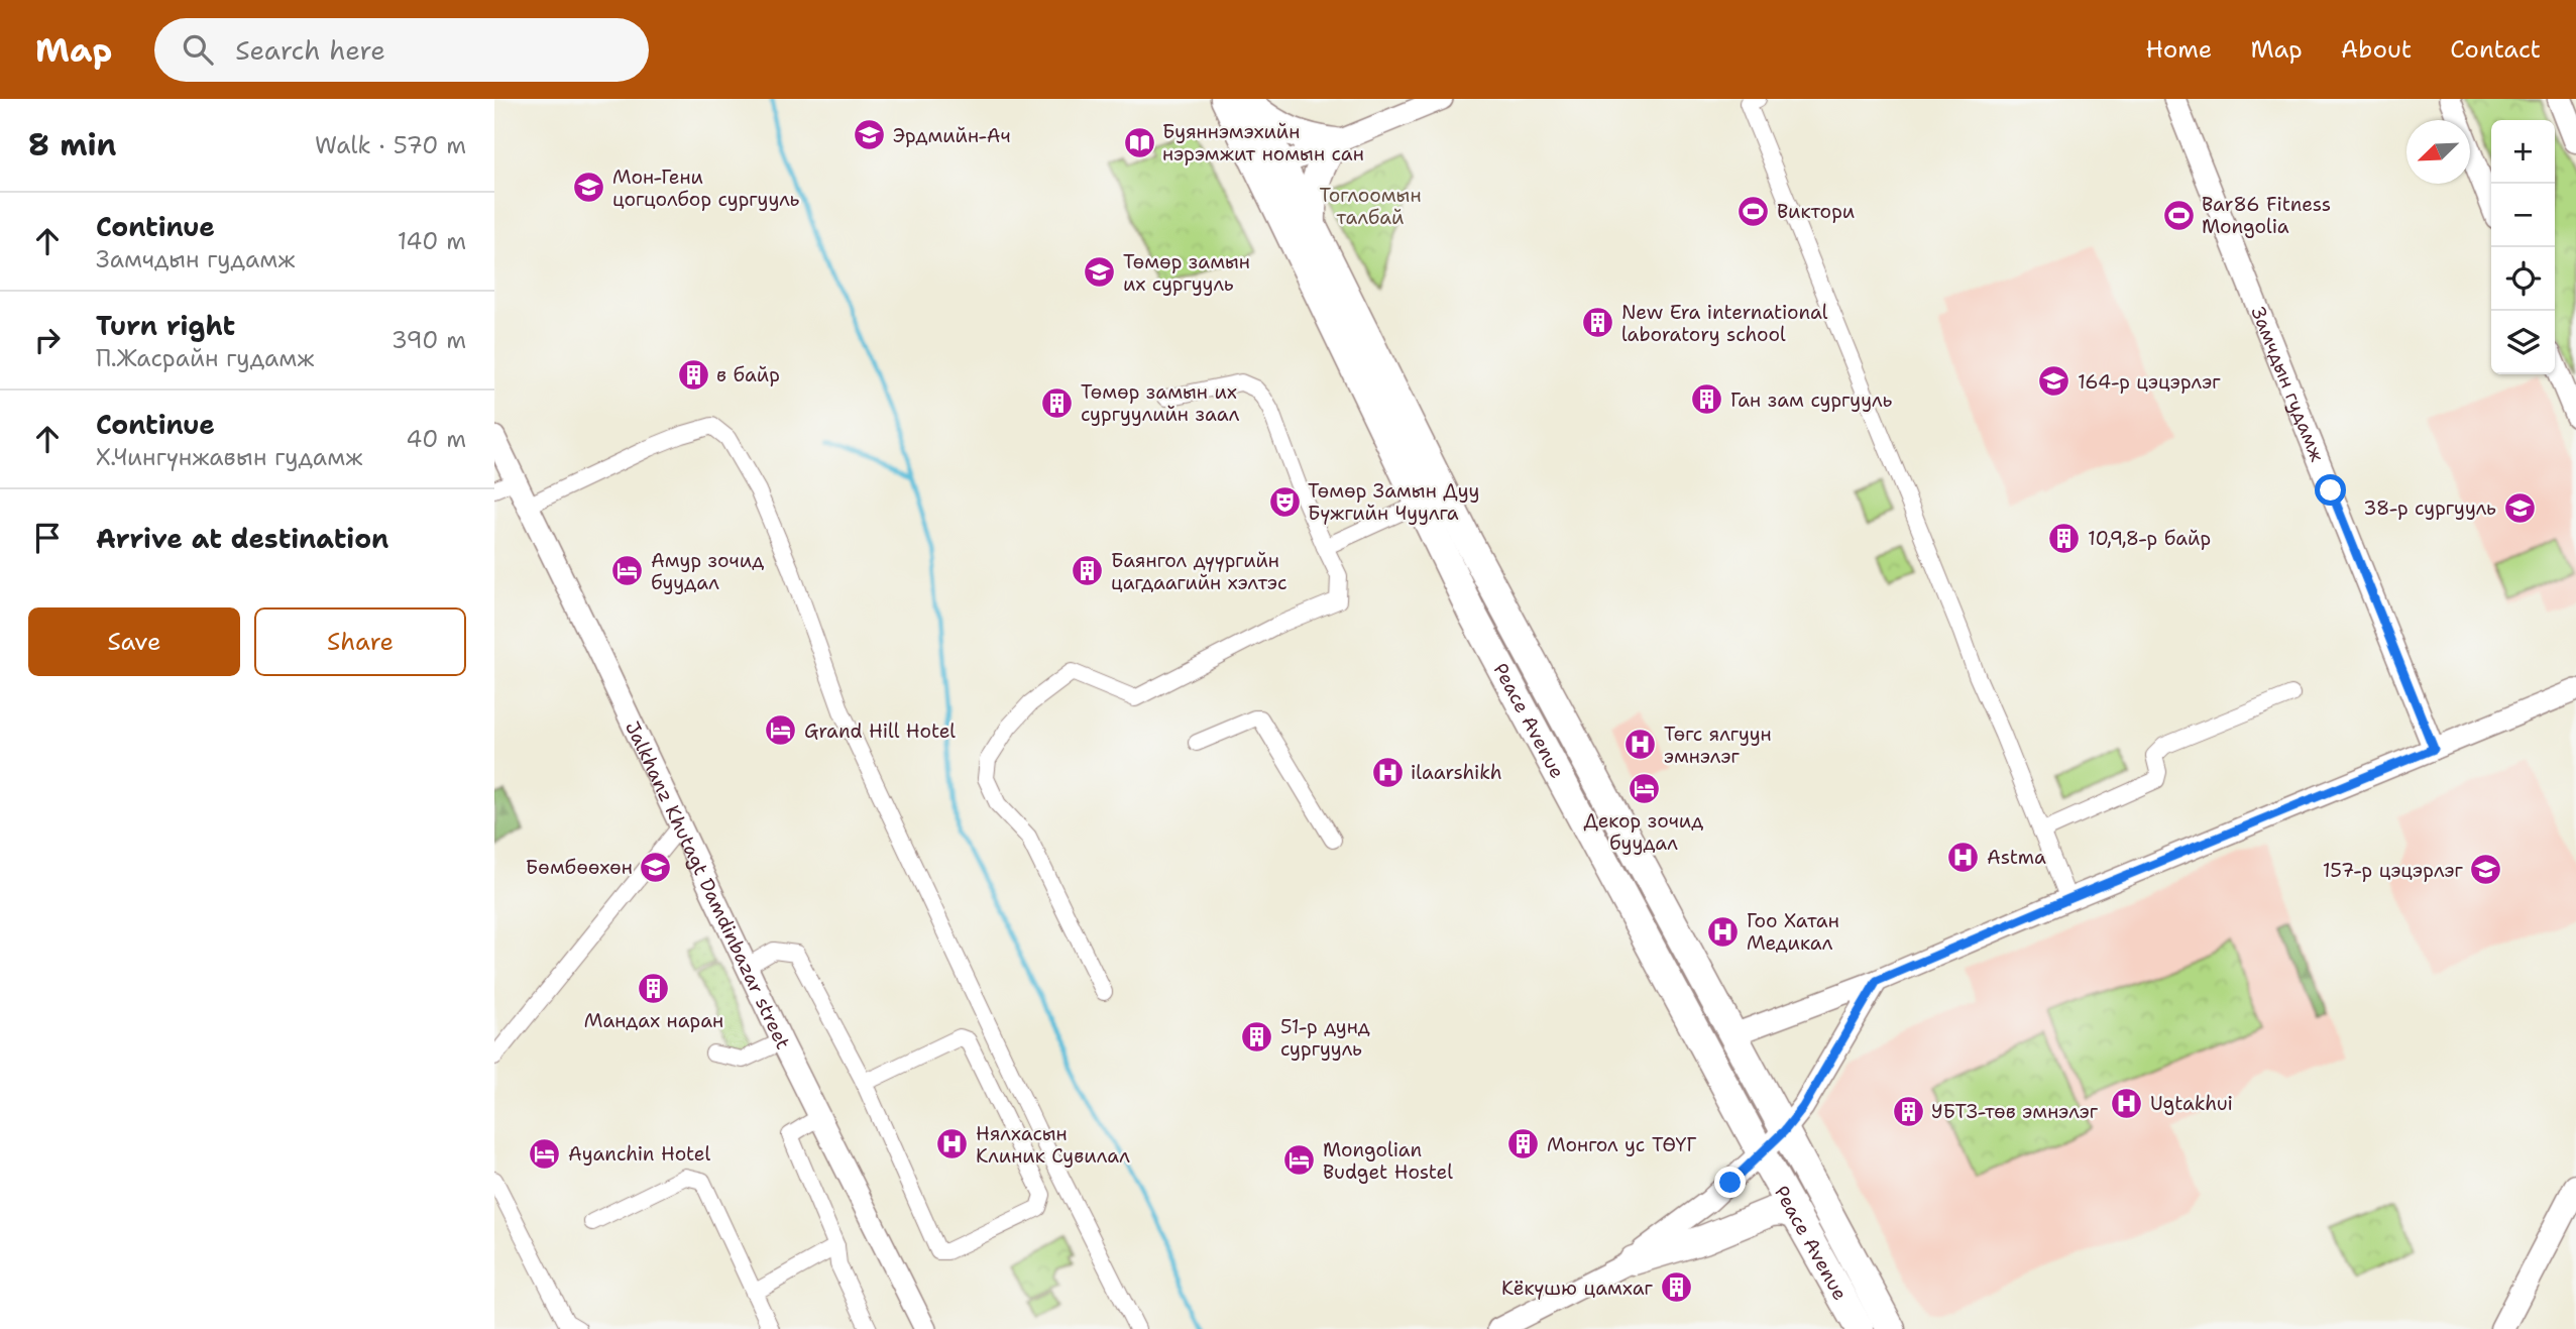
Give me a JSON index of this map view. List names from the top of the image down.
{
  "streets": {
    "highway": ["Peace Avenue"],
    "street": ["Замчдын гудамж", "Jalkhanz Khutagt Damdinbazar street"]
  },
  "parks": ["Тоглоомын талбай"],
  "places": {
    "school or university": [
      "Эрдмийн-Ач",
      "Мон-Гени цогцолбор сургууль",
      "Төмөр замын их сургууль",
      "164-р цэцэрлэг",
      "38-р сургууль",
      "Бөмбөөхөн",
      "157-р цэцэрлэг"
    ],
    "library": ["Буяннэмэхийн нэрэмжит номын сан"],
    "sports": ["Виктори", "Bar86 Fitness Mongolia"],
    "building": [
      "New Era international laboratory school",
      "в байр",
      "Ган зам сургууль",
      "Төмөр замын их сургуулийн заал",
      "10,9,8-р байр",
      "Баянгол дүүргийн цагдаагийн хэлтэс",
      "Мандах наран",
      "51-р дунд сургууль",
      "УБТЗ-төв эмнэлэг",
      "Монгол ус ТӨҮГ",
      "Кёкүшю цамхаг"
    ],
    "theatre": ["Төмөр Замын Дуу Бүжгийн Чуулга"],
    "hotel": [
      "Амур зочид буудал",
      "Grand Hill Hotel",
      "Декор зочид буудал",
      "Ayanchin Hotel",
      "Mongolian Budget Hostel"
    ],
    "hospital": [
      "Төгс ялгуун эмнэлэг",
      "ilaarshikh",
      "Astma",
      "Гоо Хатан Медикал",
      "Ugtakhui",
      "Нялхасын Клиник Сувилал"
    ]
  },
  "north": "bottom left",
  "page": {
    "header": "Map",
    "search": "Search here",
    "nav": [
      "Home",
      "Map",
      "About",
      "Contact"
    ],
    "heading": ["8 min", "Walk · 570 m"],
    "map_buttons": ["+", "−"],
    "list": [
      ["Continue", "Замчдын гудамж", "140 m"],
      ["Turn right", "П.Жасрайн гудамж", "390 m"],
      ["Continue", "Х.Чингүнжавын гудамж", "40 m"],
      "Arrive at destination"
    ],
    "buttons": ["Save", "Share"]
  }
}
